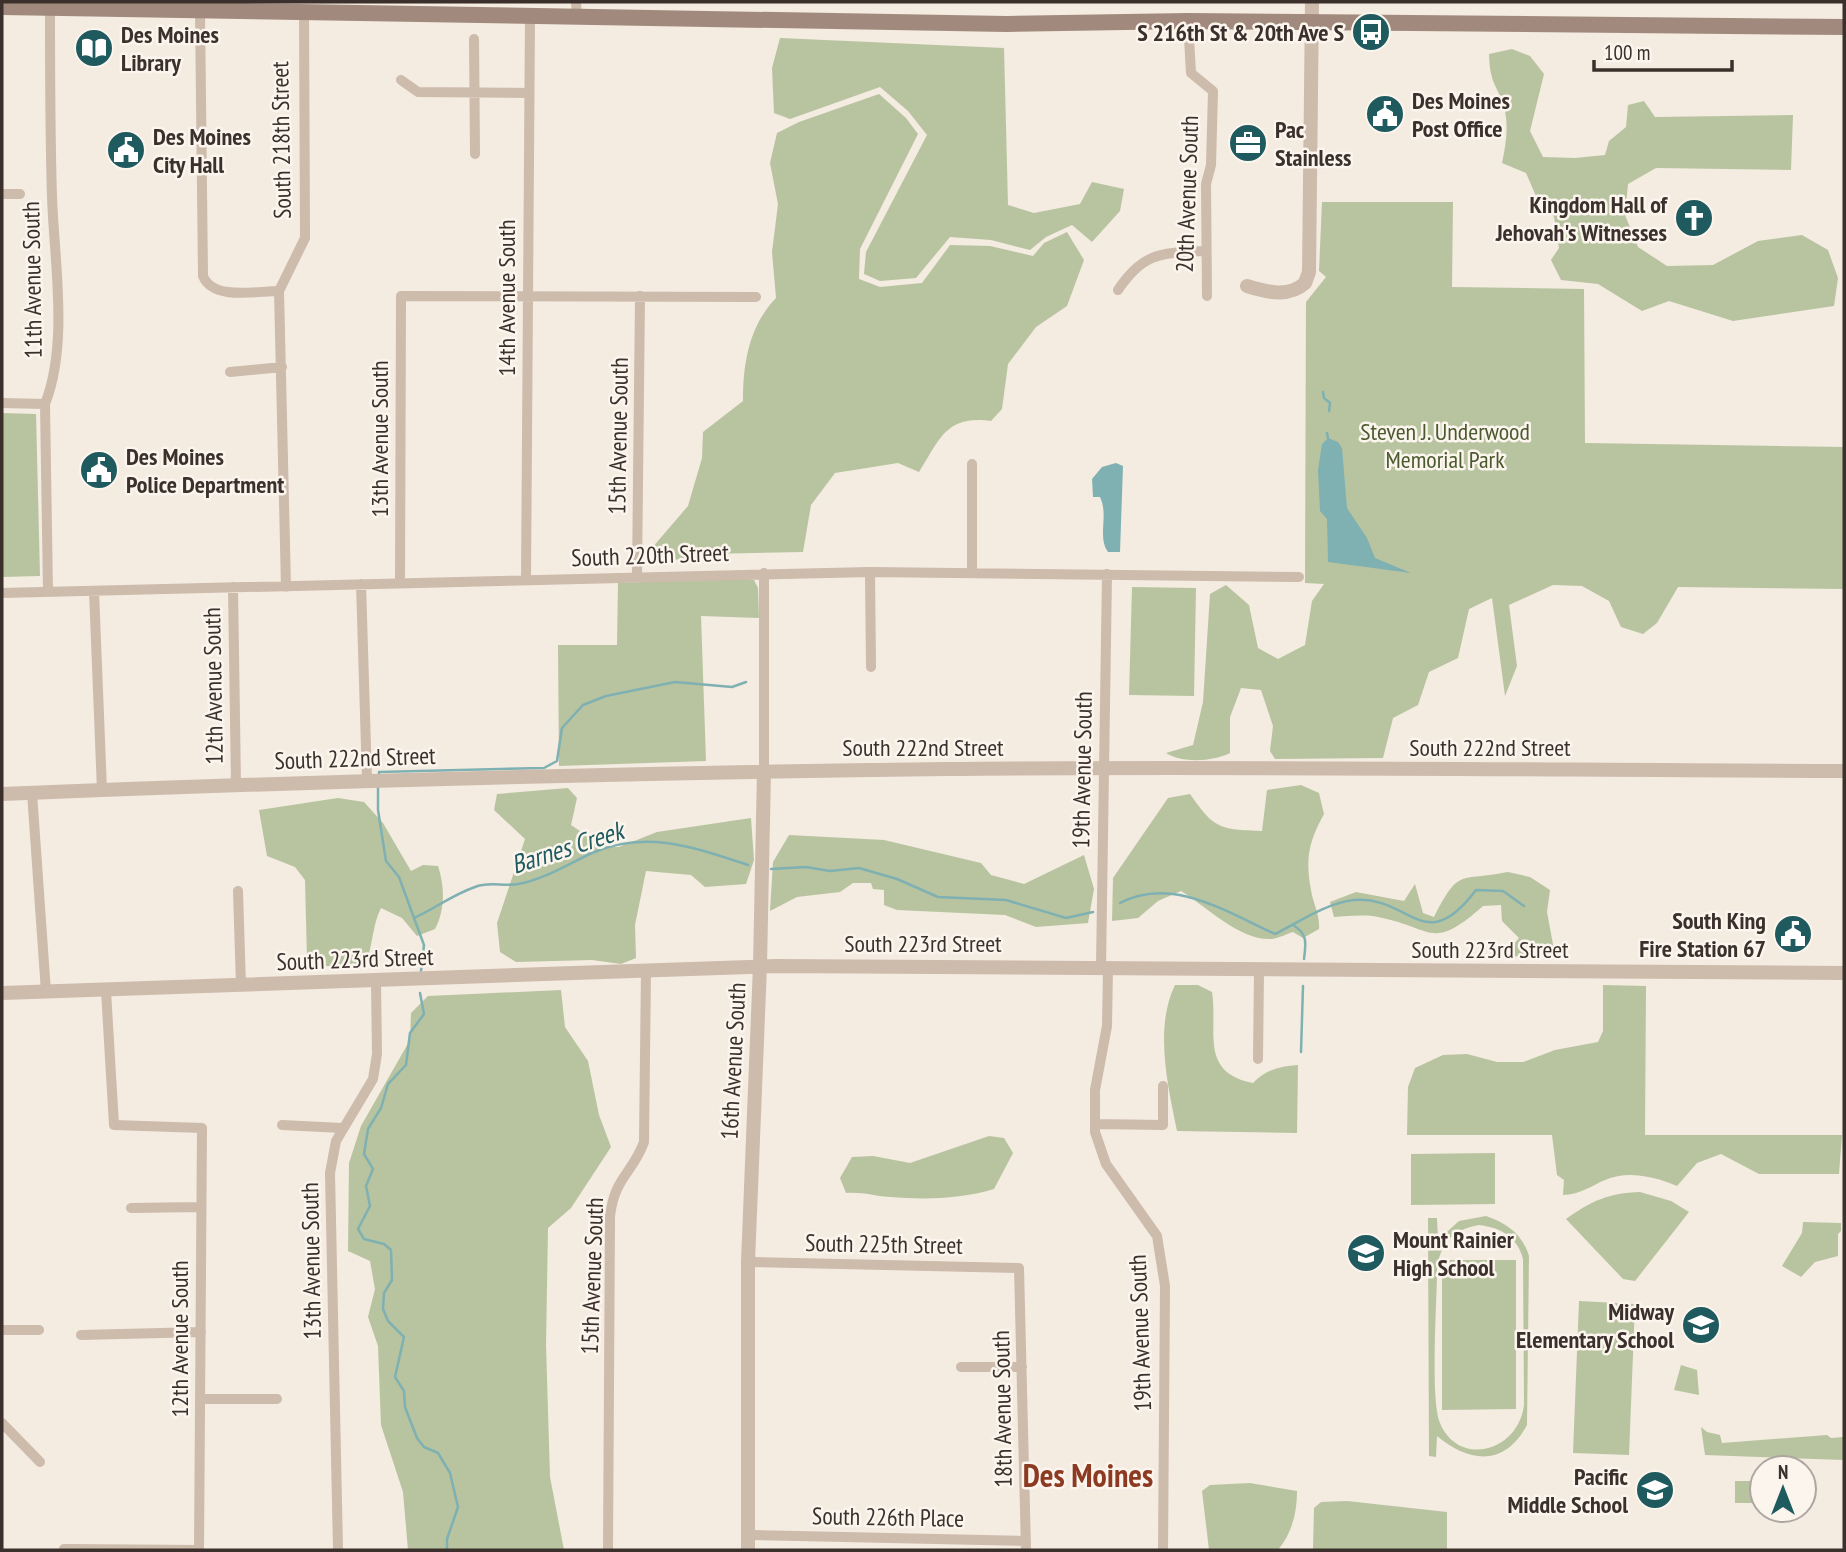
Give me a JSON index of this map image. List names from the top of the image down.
{
  "streets": {
    "street": [
      "South 218th Street",
      "20th Avenue South",
      "11th Avenue South",
      "14th Avenue South",
      "15th Avenue South",
      "13th Avenue South",
      "South 220th Street",
      "12th Avenue South",
      "South 222nd Street",
      "19th Avenue South",
      "South 223rd Street",
      "16th Avenue South",
      "South 225th Street",
      "18th Avenue South",
      "South 226th Place"
    ]
  },
  "crossings": [
    ["11th Avenue South", "South 220th Street"],
    ["14th Avenue South", "13th Avenue South"],
    ["14th Avenue South", "South 220th Street"],
    ["15th Avenue South", "South 220th Street"],
    ["15th Avenue South", "South 223rd Street"],
    ["13th Avenue South", "South 220th Street"],
    ["13th Avenue South", "South 223rd Street"],
    ["South 220th Street", "12th Avenue South"],
    ["South 220th Street", "19th Avenue South"],
    ["South 220th Street", "16th Avenue South"],
    ["12th Avenue South", "South 222nd Street"],
    ["12th Avenue South", "South 223rd Street"],
    ["South 222nd Street", "19th Avenue South"],
    ["South 222nd Street", "16th Avenue South"],
    ["19th Avenue South", "South 223rd Street"],
    ["South 223rd Street", "16th Avenue South"],
    ["16th Avenue South", "South 225th Street"],
    ["16th Avenue South", "South 226th Place"],
    ["South 225th Street", "18th Avenue South"],
    ["18th Avenue South", "South 226th Place"]
  ],
  "districts": ["Des Moines"],
  "water": ["Barnes Creek"],
  "parks": ["Steven J. Underwood Memorial Park"],
  "places": {
    "bus stop": ["S 216th St & 20th Ave S"],
    "library": ["Des Moines Library"],
    "public building": [
      "Des Moines Post Office",
      "Des Moines City Hall",
      "Des Moines Police Department",
      "South King Fire Station 67"
    ],
    "office": ["Pac Stainless"],
    "church": ["Kingdom Hall of Jehovah's Witnesses"],
    "school or university": ["Mount Rainier High School", "Midway Elementary School", "Pacific Middle School"]
  },
  "scale_bar": "100 m",
  "north": "top"
}
